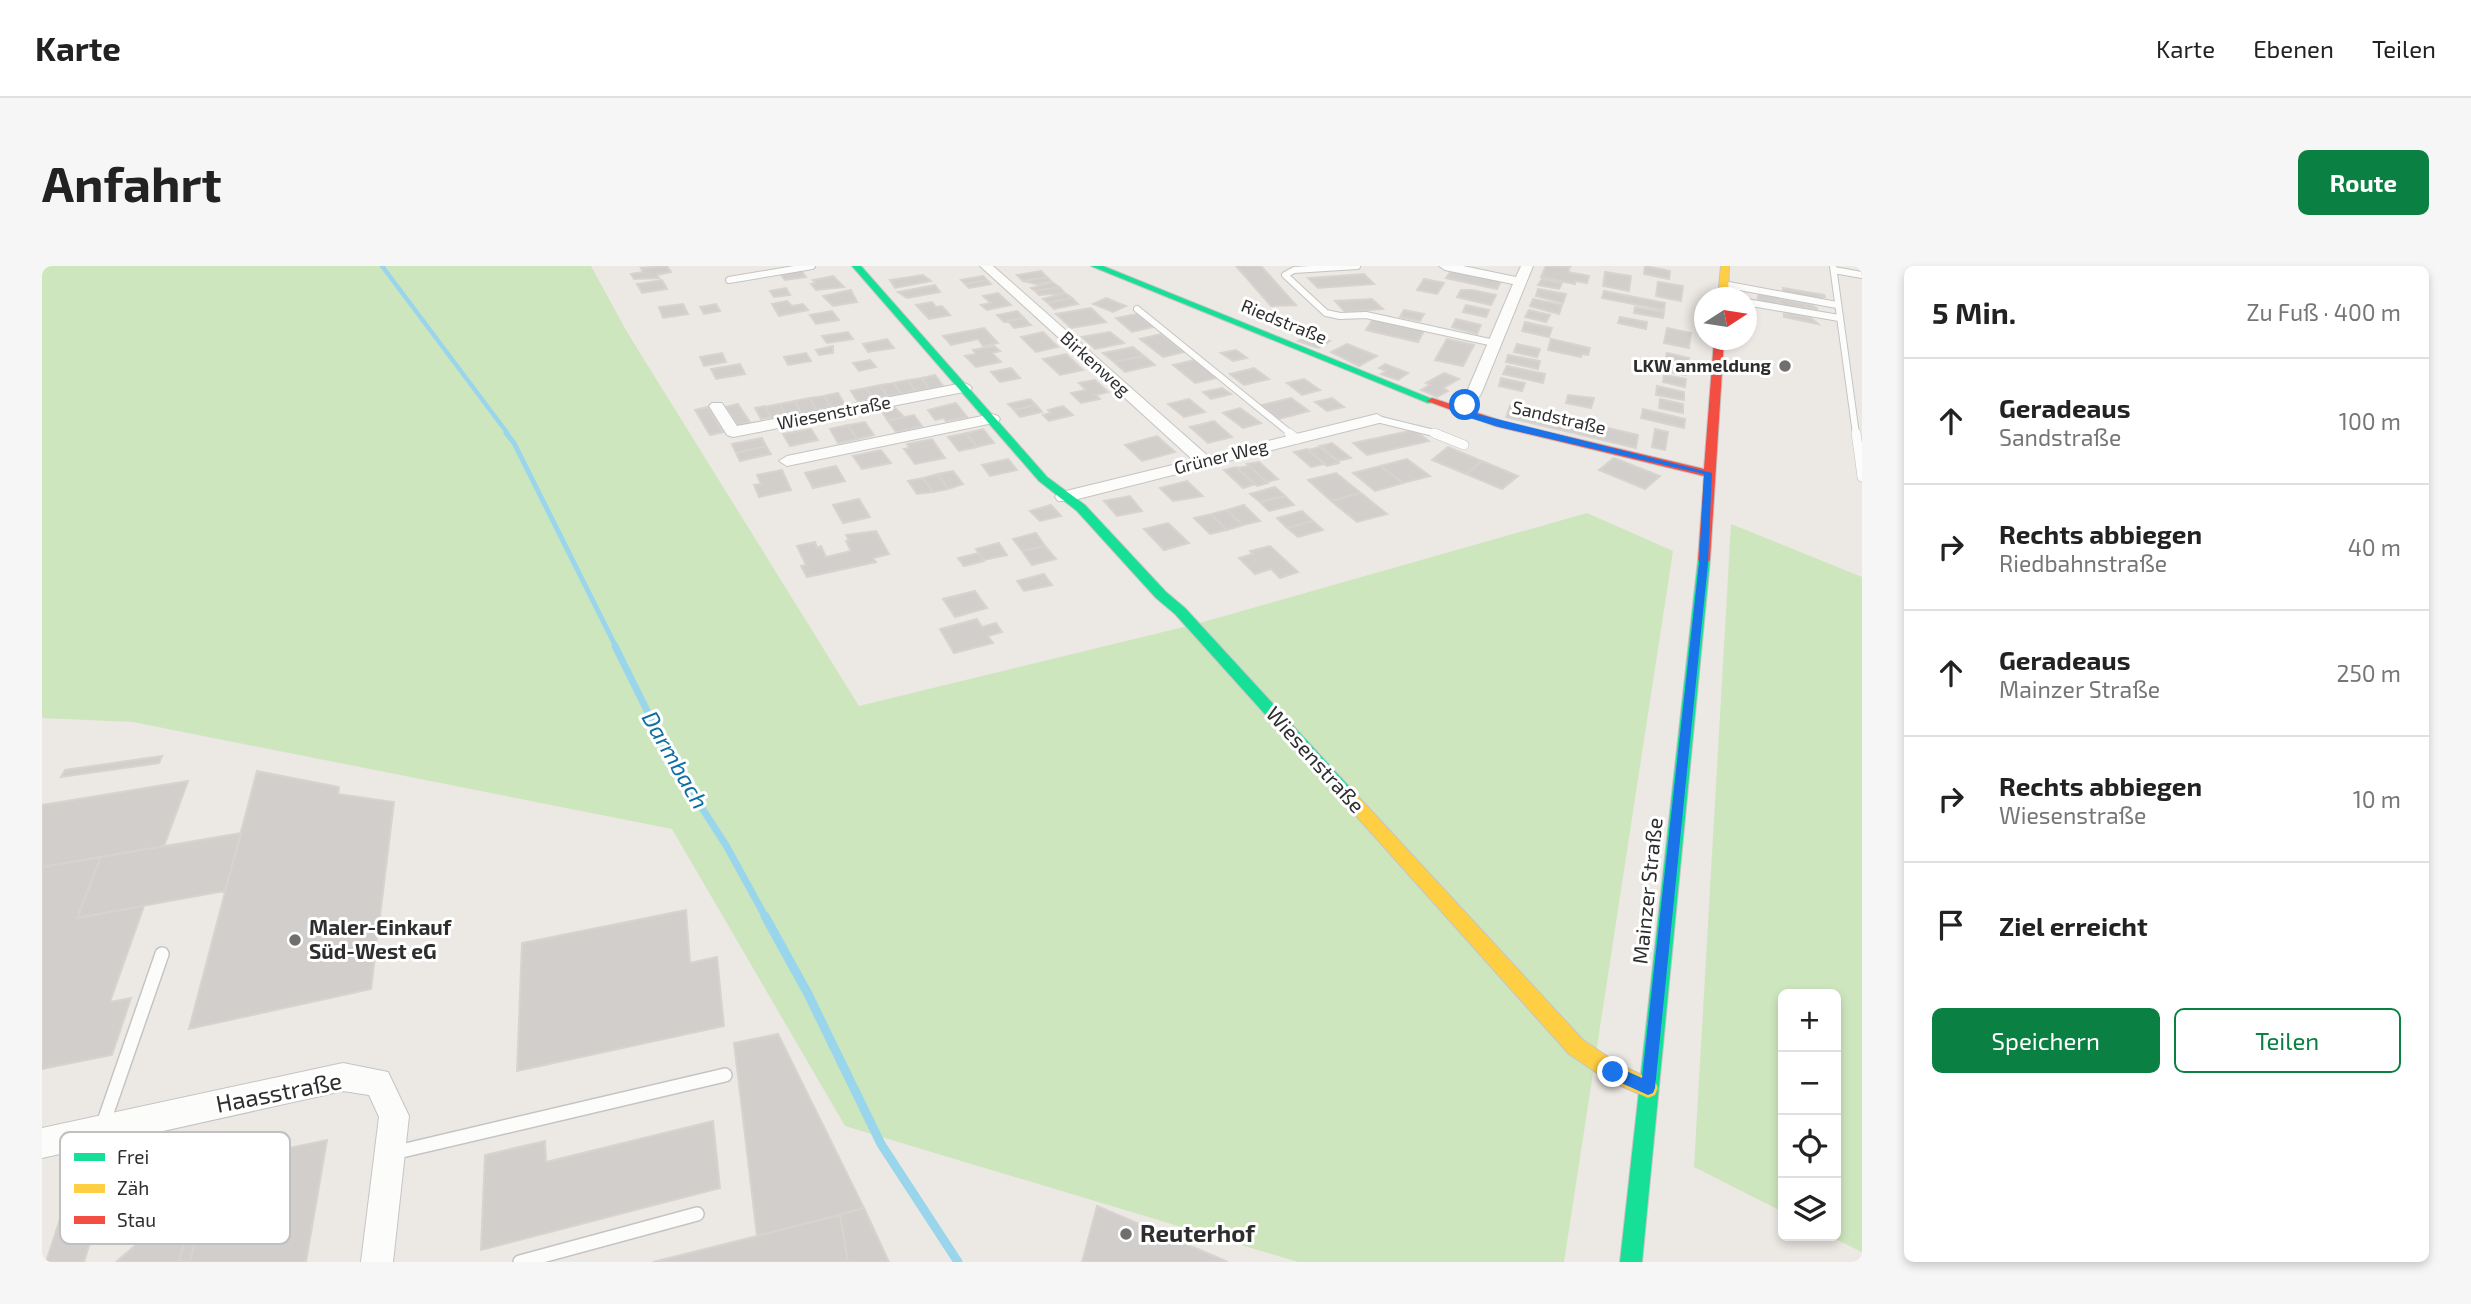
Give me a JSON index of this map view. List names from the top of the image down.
{
  "streets": {
    "street": [
      "Riedstraße",
      "Birkenweg",
      "Wiesenstraße",
      "Sandstraße",
      "Grüner Weg",
      "Mainzer Straße",
      "Haasstraße"
    ]
  },
  "crossings": [
    ["Riedstraße", "Sandstraße"],
    ["Birkenweg", "Grüner Weg"],
    ["Wiesenstraße", "Grüner Weg"],
    ["Wiesenstraße", "Mainzer Straße"],
    ["Sandstraße", "Mainzer Straße"]
  ],
  "water": ["Darmbach"],
  "places": ["LKW anmeldung", "Maler-Einkauf Süd-West eG", "Reuterhof"],
  "legend": ["Frei", "Zäh", "Stau"],
  "north": "right",
  "page": {
    "header": "Karte",
    "nav": ["Karte", "Ebenen", "Teilen"],
    "buttons": [
      "Route",
      ["Speichern", "Teilen"]
    ],
    "title": "Anfahrt",
    "heading": ["5 Min.", "Zu Fuß · 400 m"],
    "list": [
      ["Geradeaus", "Sandstraße", "100 m"],
      ["Rechts abbiegen", "Riedbahnstraße", "40 m"],
      ["Geradeaus", "Mainzer Straße", "250 m"],
      ["Rechts abbiegen", "Wiesenstraße", "10 m"],
      "Ziel erreicht"
    ],
    "map_buttons": ["+", "−"]
  }
}
